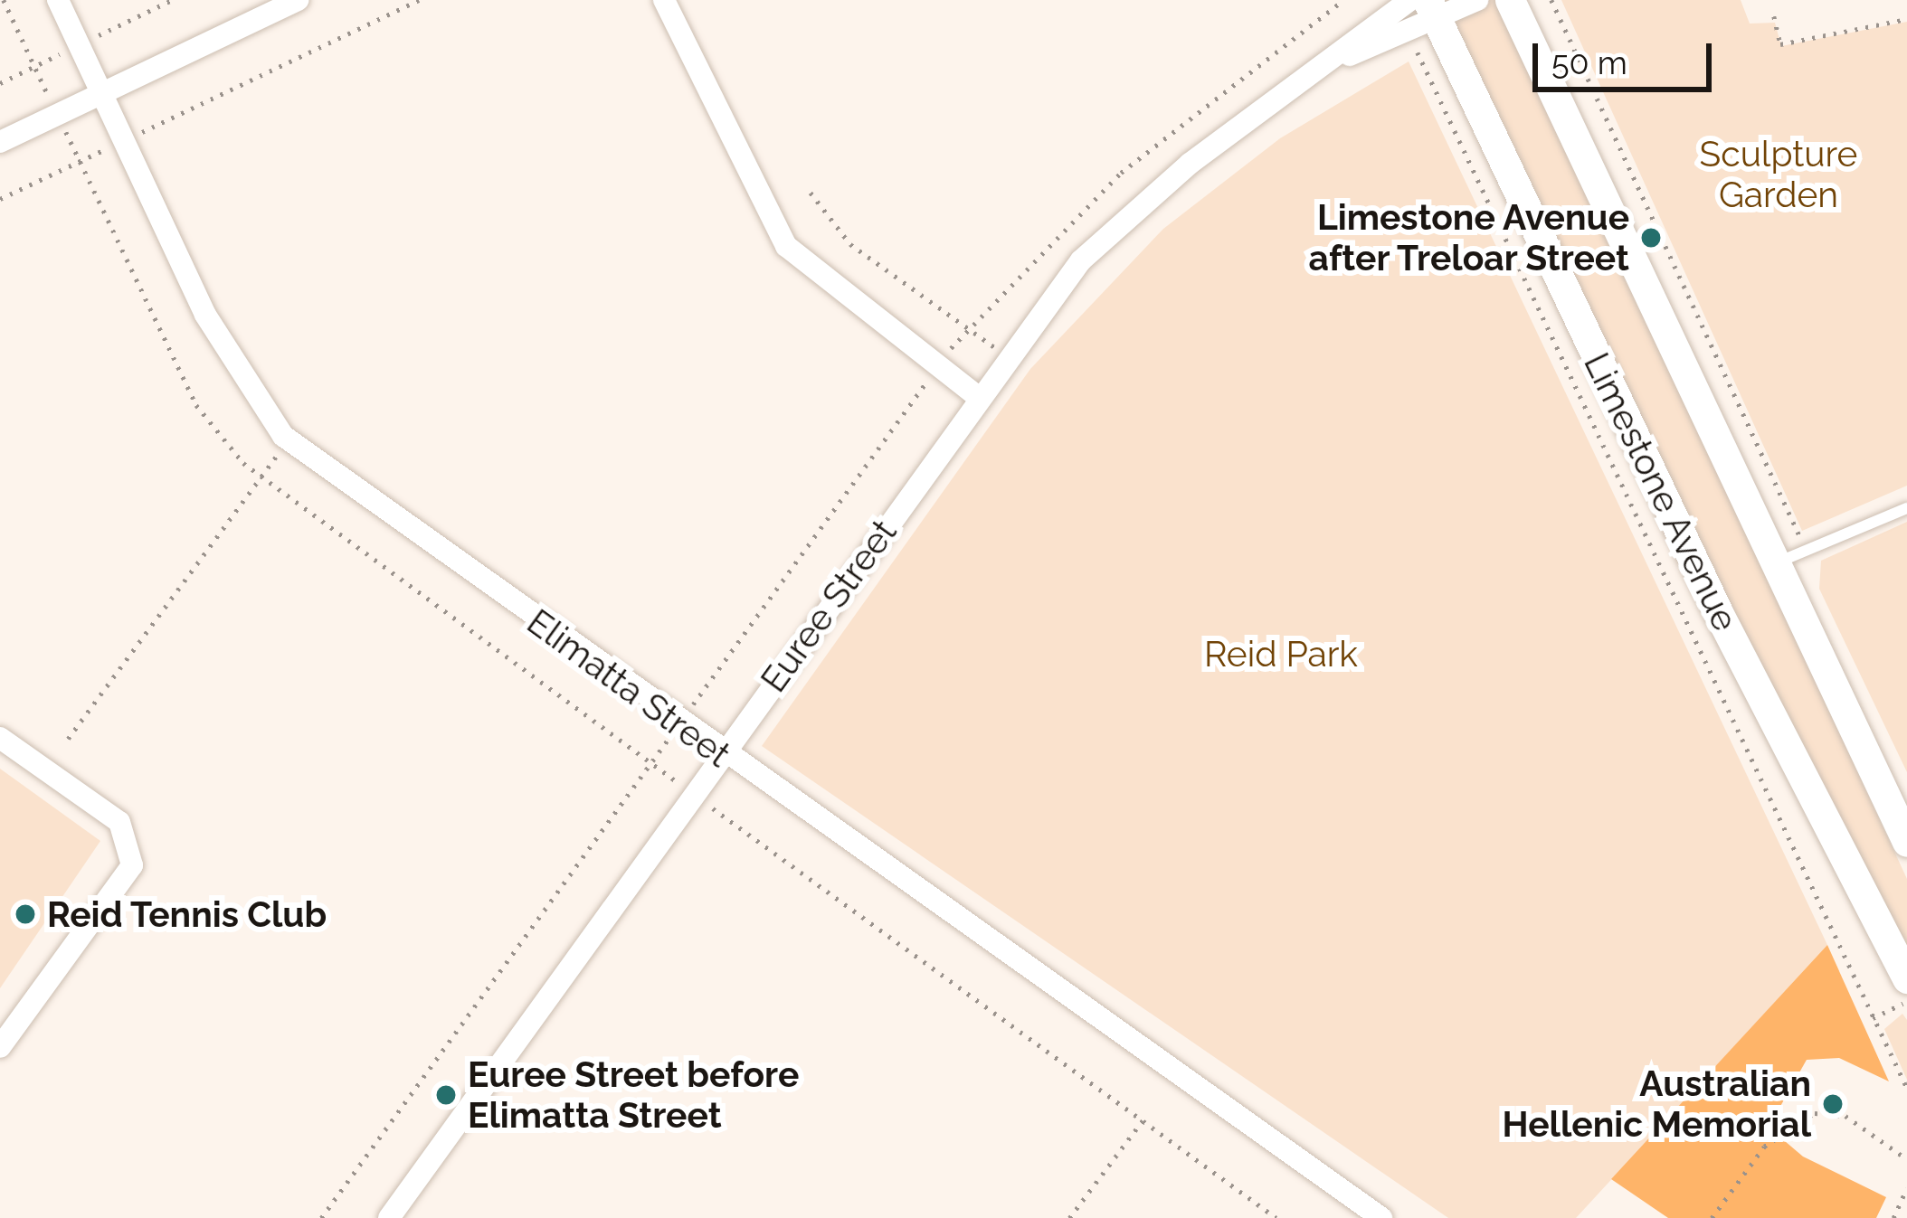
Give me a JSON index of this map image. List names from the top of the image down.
{
  "streets": {
    "main road": ["Limestone Avenue"],
    "street": ["Euree Street", "Elimatta Street"]
  },
  "crossings": [
    ["Limestone Avenue", "Euree Street"],
    ["Euree Street", "Elimatta Street"]
  ],
  "parks": ["Sculpture Garden", "Reid Park"],
  "places": [
    "Limestone Avenue after Treloar Street",
    "Reid Tennis Club",
    "Euree Street before Elimatta Street",
    "Australian Hellenic Memorial"
  ],
  "scale_bar": "50 m"
}
